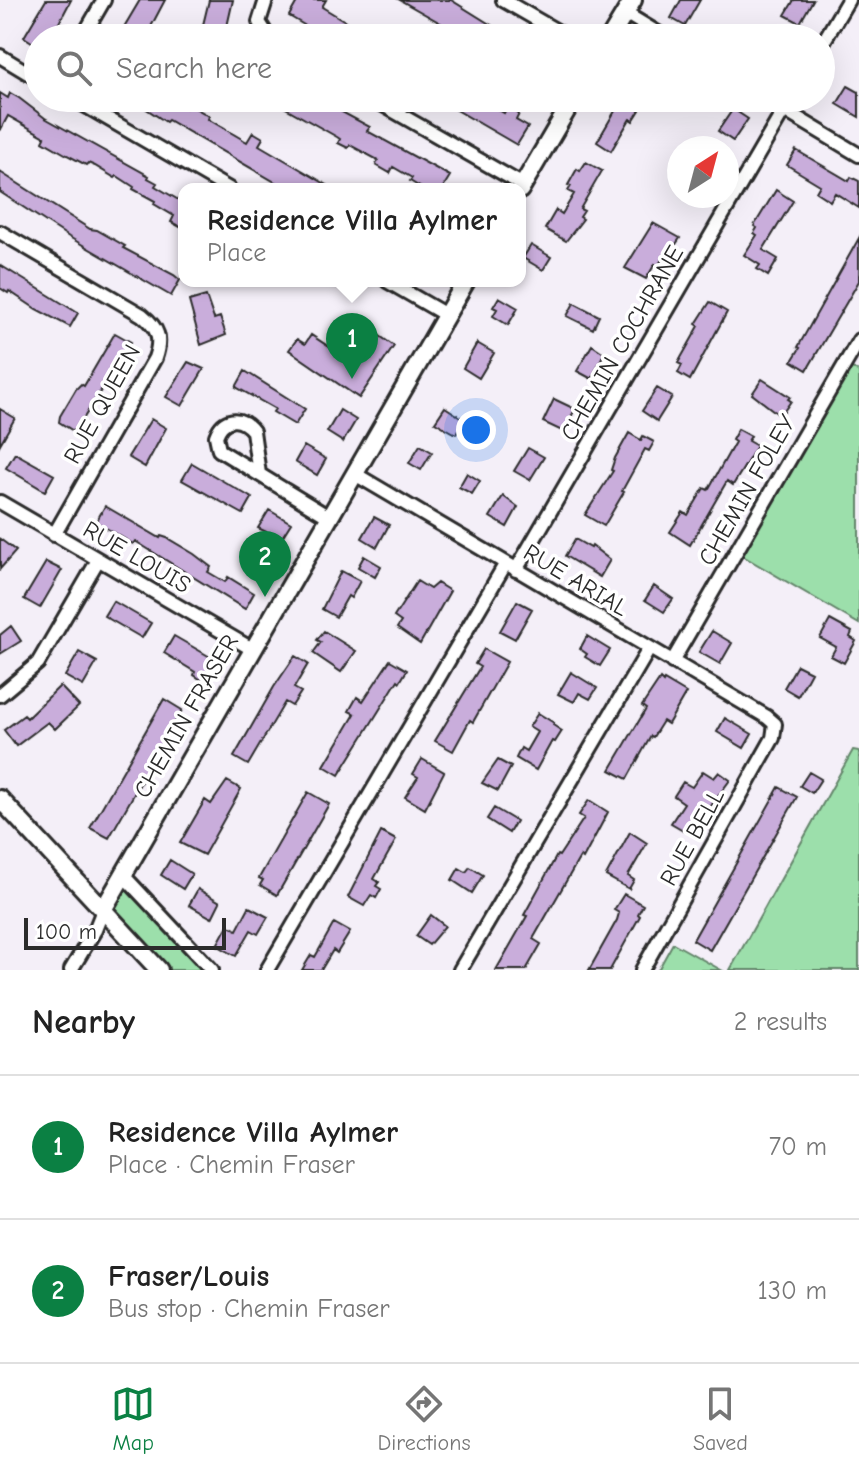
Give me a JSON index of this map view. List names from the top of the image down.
{
  "streets": {
    "street": [
      "CHEMIN COCHRANE",
      "RUE QUEEN",
      "CHEMIN FOLEY",
      "RUE LOUIS",
      "RUE ARIAL",
      "CHEMIN FRASER",
      "RUE BELL"
    ]
  },
  "crossings": [
    ["CHEMIN COCHRANE", "RUE ARIAL"],
    ["RUE QUEEN", "RUE LOUIS"],
    ["CHEMIN FOLEY", "RUE ARIAL"],
    ["RUE LOUIS", "CHEMIN FRASER"],
    ["RUE ARIAL", "CHEMIN FRASER"],
    ["RUE ARIAL", "RUE BELL"]
  ],
  "scale_bar": "100 m",
  "north": "top right",
  "page": {
    "search": "Search here",
    "popup": ["Residence Villa Aylmer", "Place"],
    "pins": ["1", "2"],
    "scale": "100 m",
    "heading": ["Nearby", "2 results"],
    "list": [
      {
        "mark": "1",
        "name": "Residence Villa Aylmer",
        "note": "Place · Chemin Fraser",
        "value": "70 m"
      },
      {
        "mark": "2",
        "name": "Fraser/Louis",
        "note": "Bus stop · Chemin Fraser",
        "value": "130 m"
      }
    ],
    "nav": ["Map", "Directions", "Saved"]
  }
}
